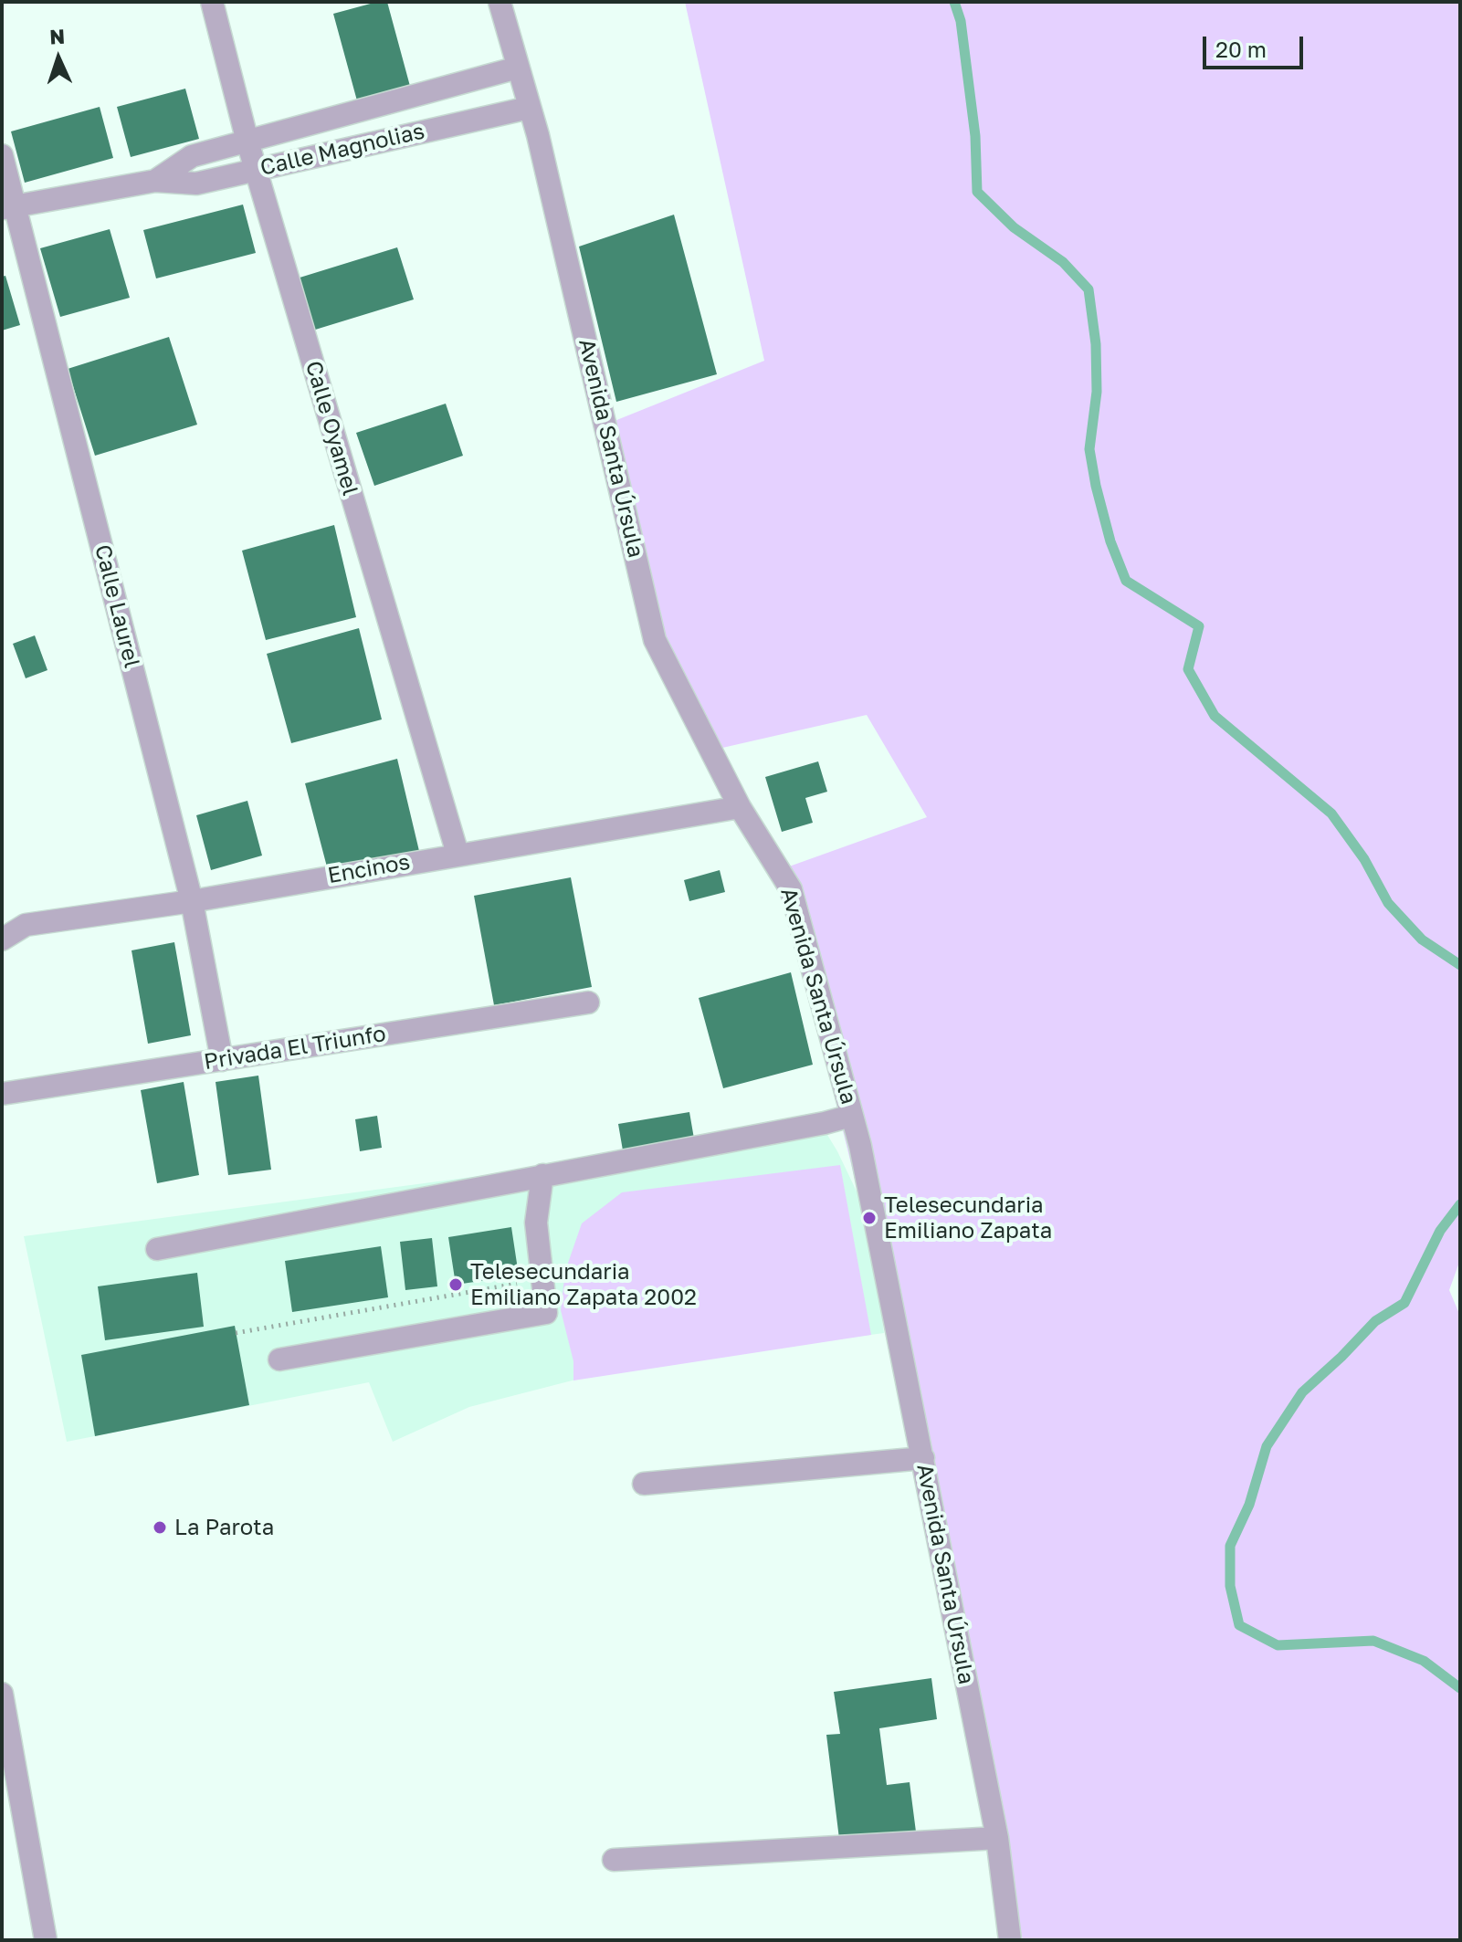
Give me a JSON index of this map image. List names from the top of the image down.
{
  "streets": {
    "street": [
      "Calle Magnolias",
      "Calle Oyamel",
      "Avenida Santa Úrsula",
      "Calle Laurel",
      "Encinos",
      "Privada El Triunfo"
    ]
  },
  "crossings": [
    ["Calle Magnolias", "Calle Oyamel"],
    ["Calle Magnolias", "Avenida Santa Úrsula"],
    ["Calle Magnolias", "Calle Laurel"],
    ["Calle Oyamel", "Encinos"],
    ["Avenida Santa Úrsula", "Encinos"],
    ["Calle Laurel", "Encinos"],
    ["Calle Laurel", "Privada El Triunfo"]
  ],
  "places": ["Telesecundaria Emiliano Zapata", "Telesecundaria Emiliano Zapata 2002", "La Parota"],
  "scale_bar": "20 m",
  "north": "top"
}
